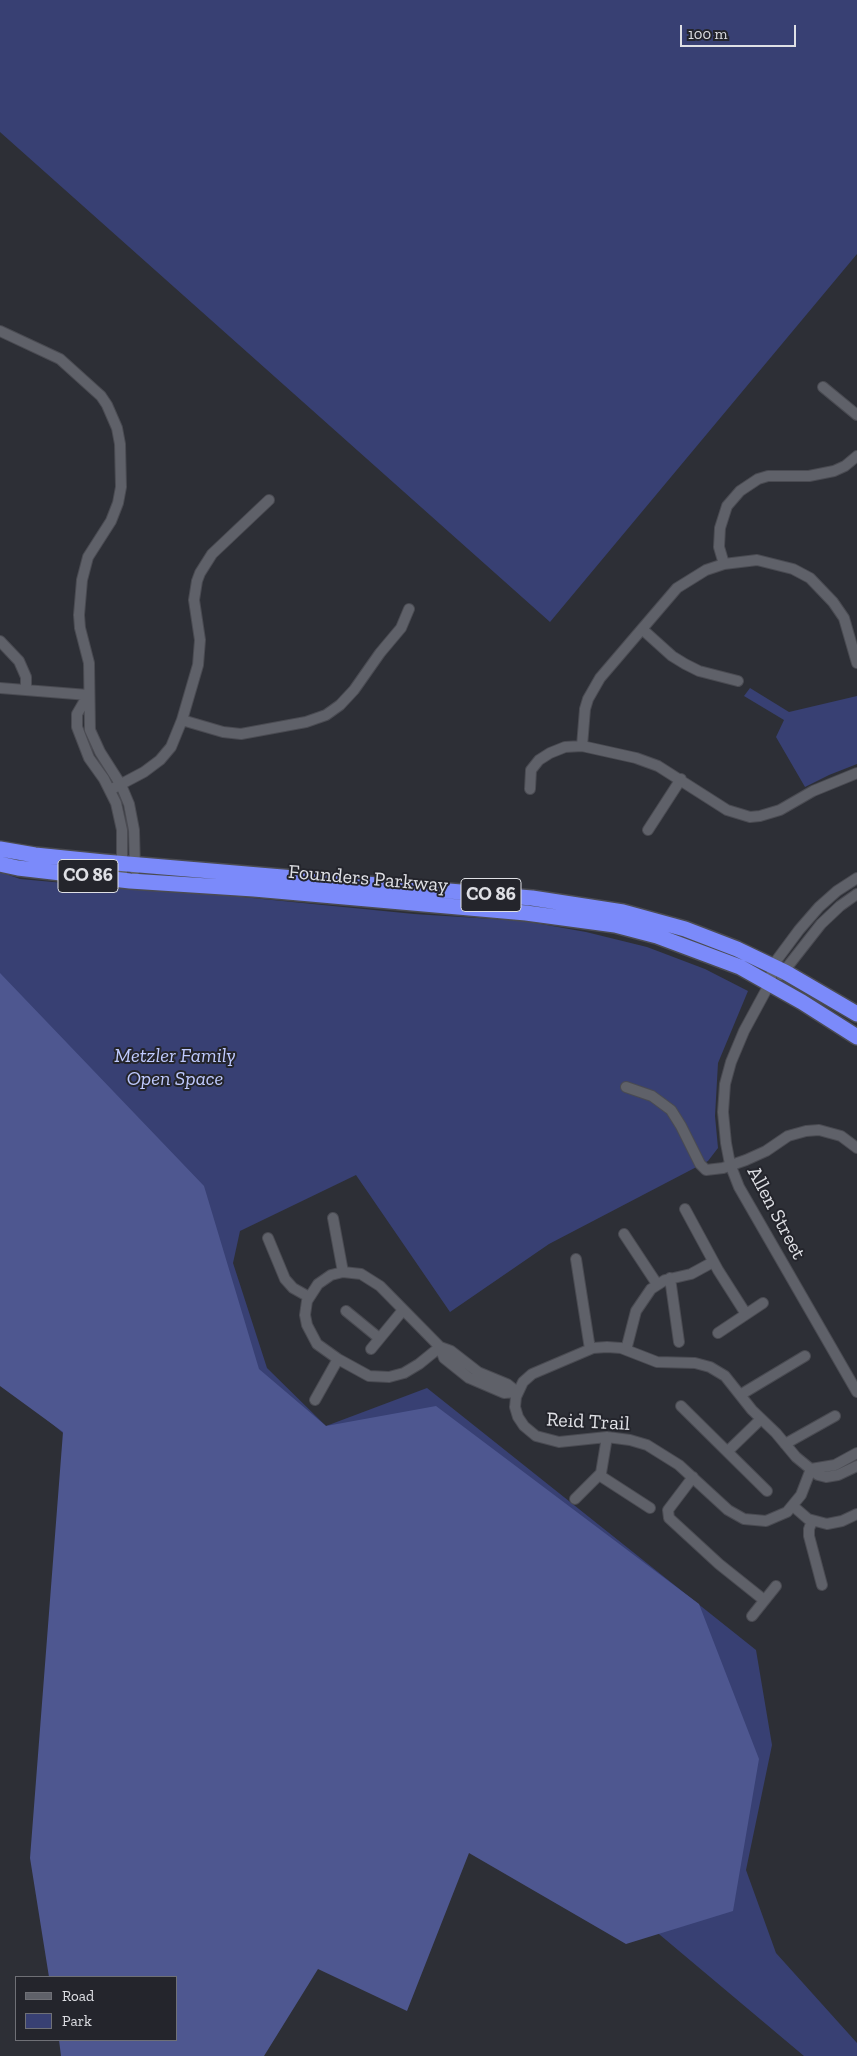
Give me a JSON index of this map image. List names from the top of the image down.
{
  "streets": {
    "highway": ["CO 86", "Founders Parkway"],
    "street": ["Allen Street", "Reid Trail"]
  },
  "crossings": [
    ["Founders Parkway", "Allen Street"]
  ],
  "parks": ["Metzler Family Open Space"],
  "legend": ["Road", "Park"],
  "scale_bar": "100 m"
}
